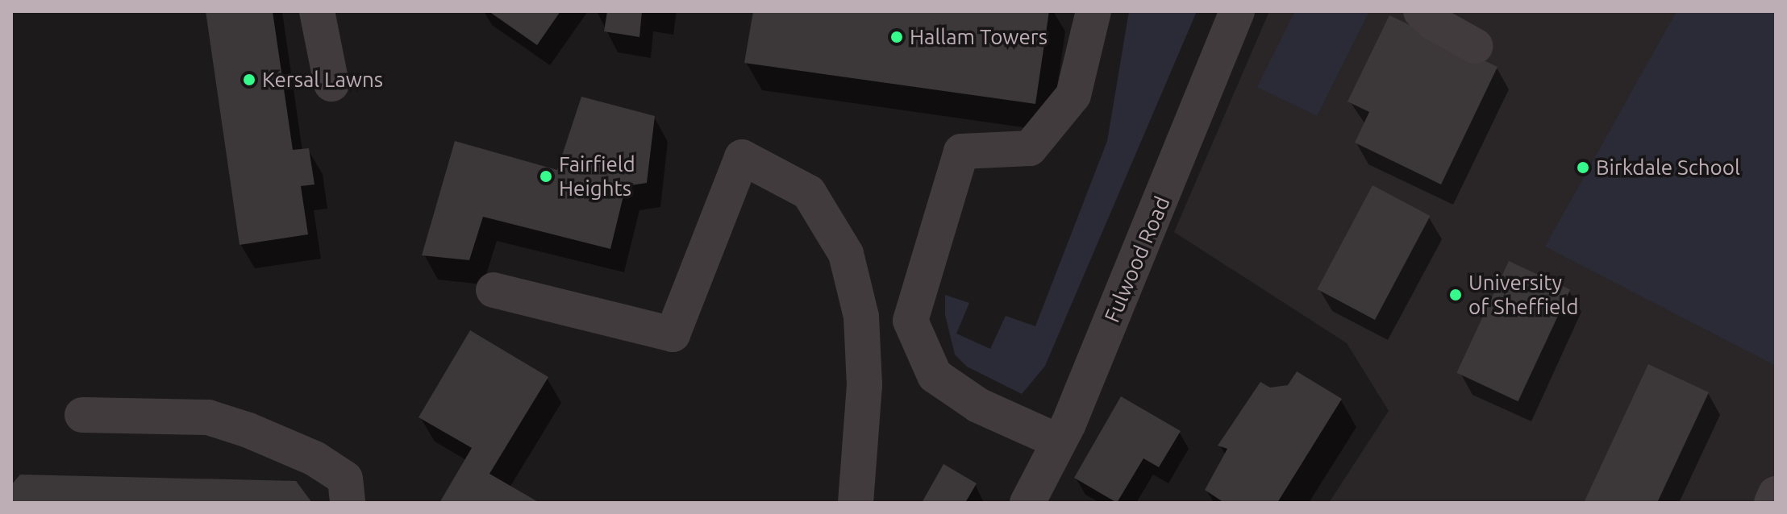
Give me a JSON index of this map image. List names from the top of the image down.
{
  "streets": {
    "street": ["Fulwood Road"]
  },
  "places": [
    "Hallam Towers",
    "Kersal Lawns",
    "Birkdale School",
    "Fairfield Heights",
    "University of Sheffield"
  ]
}
